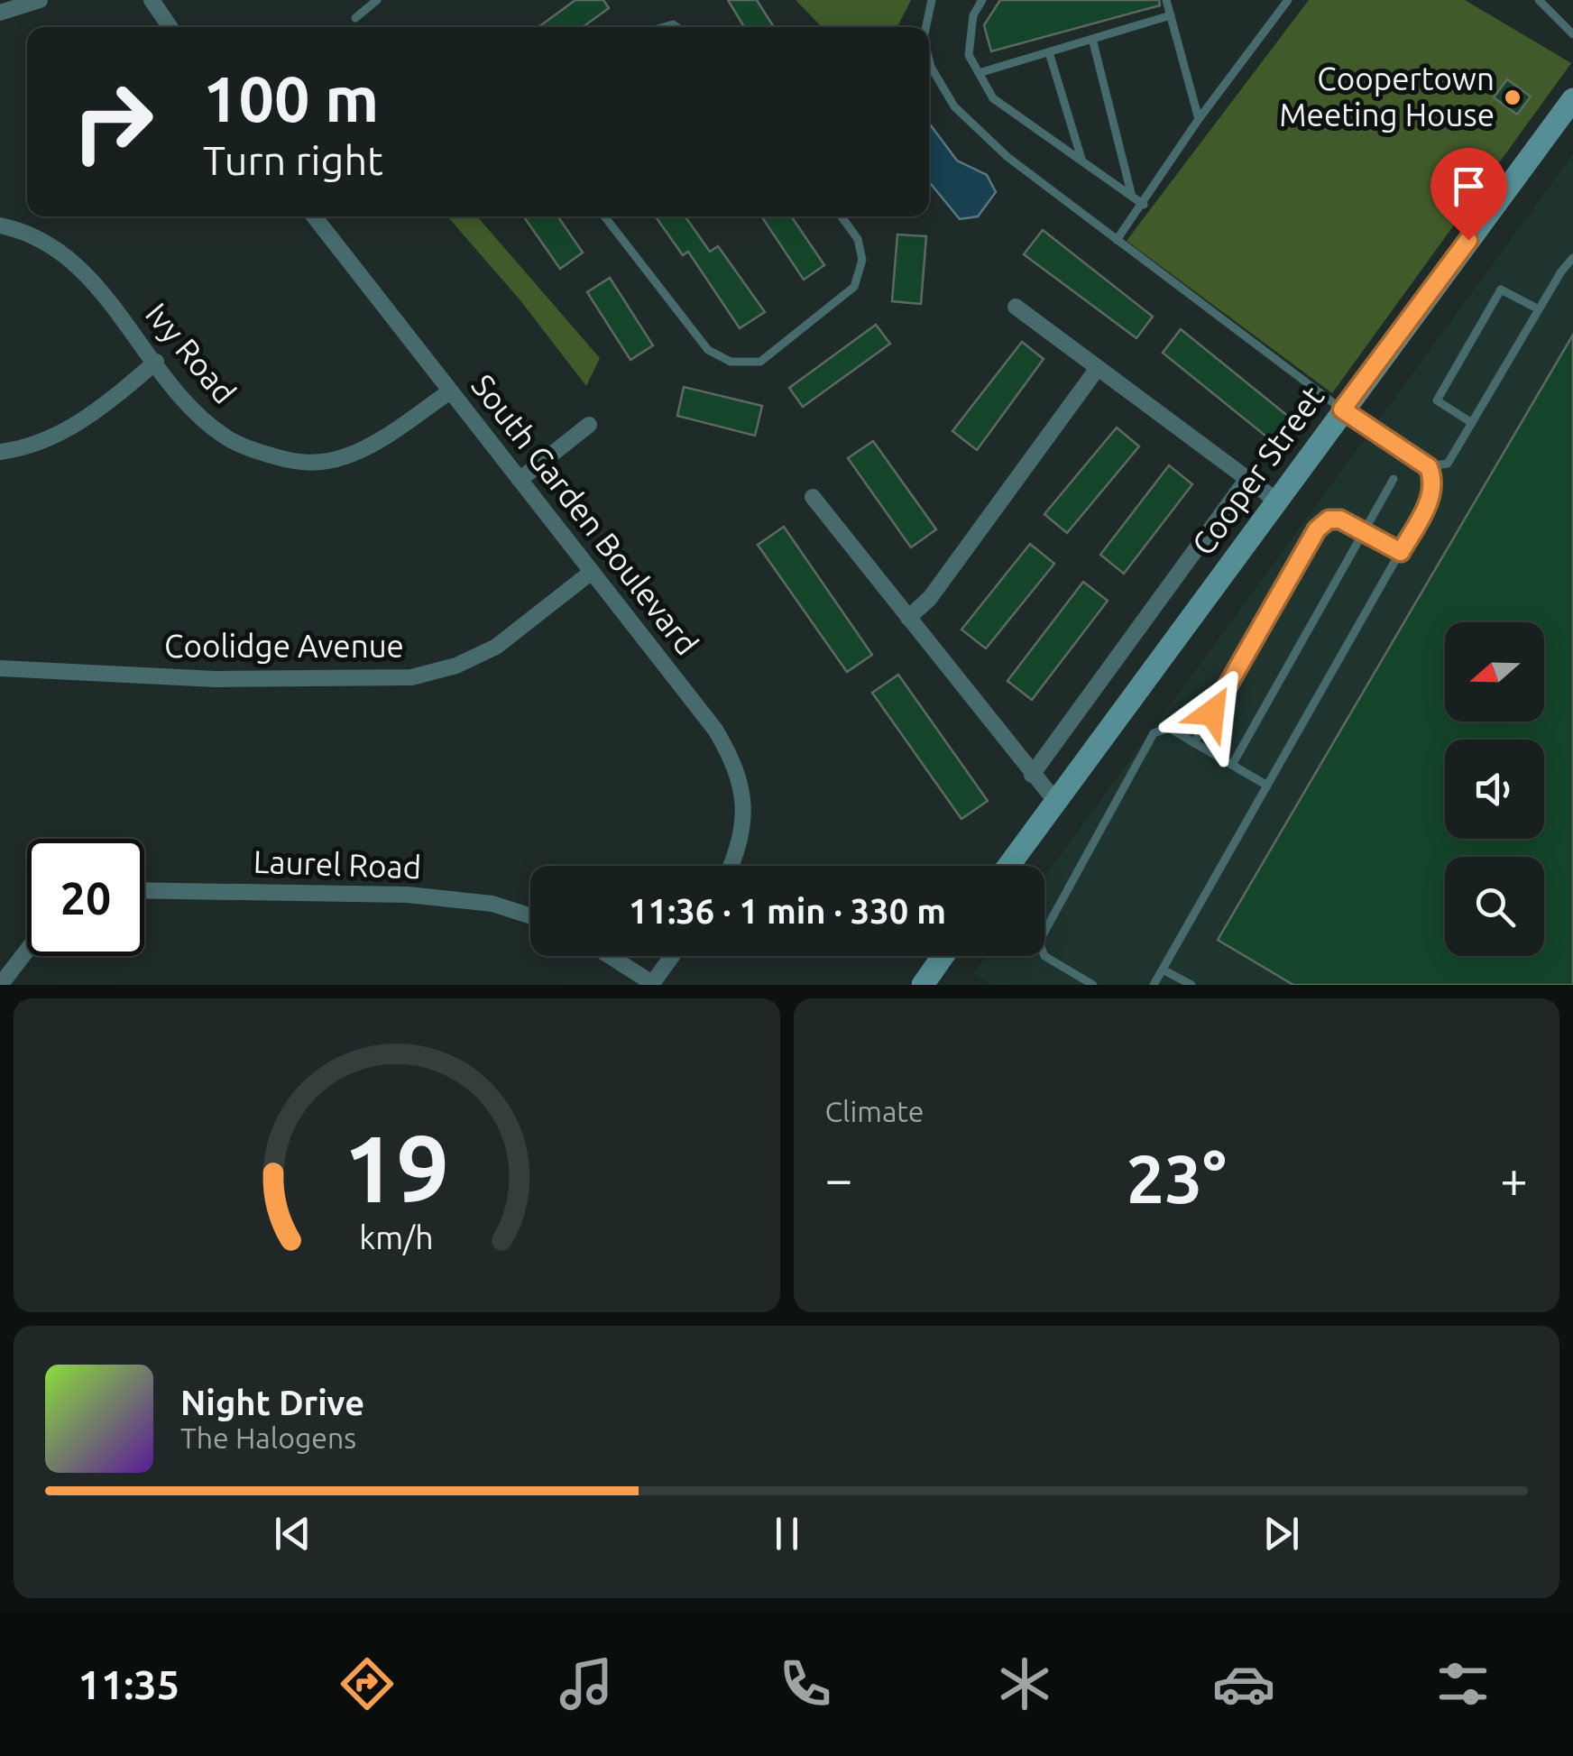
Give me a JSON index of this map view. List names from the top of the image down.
{
  "streets": {
    "street": [
      "Ivy Road",
      "Cooper Street",
      "South Garden Boulevard",
      "Coolidge Avenue",
      "Laurel Road"
    ]
  },
  "crossings": [
    ["Ivy Road", "South Garden Boulevard"],
    ["South Garden Boulevard", "Coolidge Avenue"]
  ],
  "places": ["Coopertown Meeting House"],
  "north": "left",
  "page": {
    "turn": ["100 m", "Turn right"],
    "limit": "20",
    "trip": "11:36 · 1 min · 330 m",
    "tile": "Climate",
    "heat": ["−", "23°", "+"],
    "song": ["Night Drive", "The Halogens"],
    "tabs": "11:35",
    "gauge": ["19", "km/h"]
  }
}
